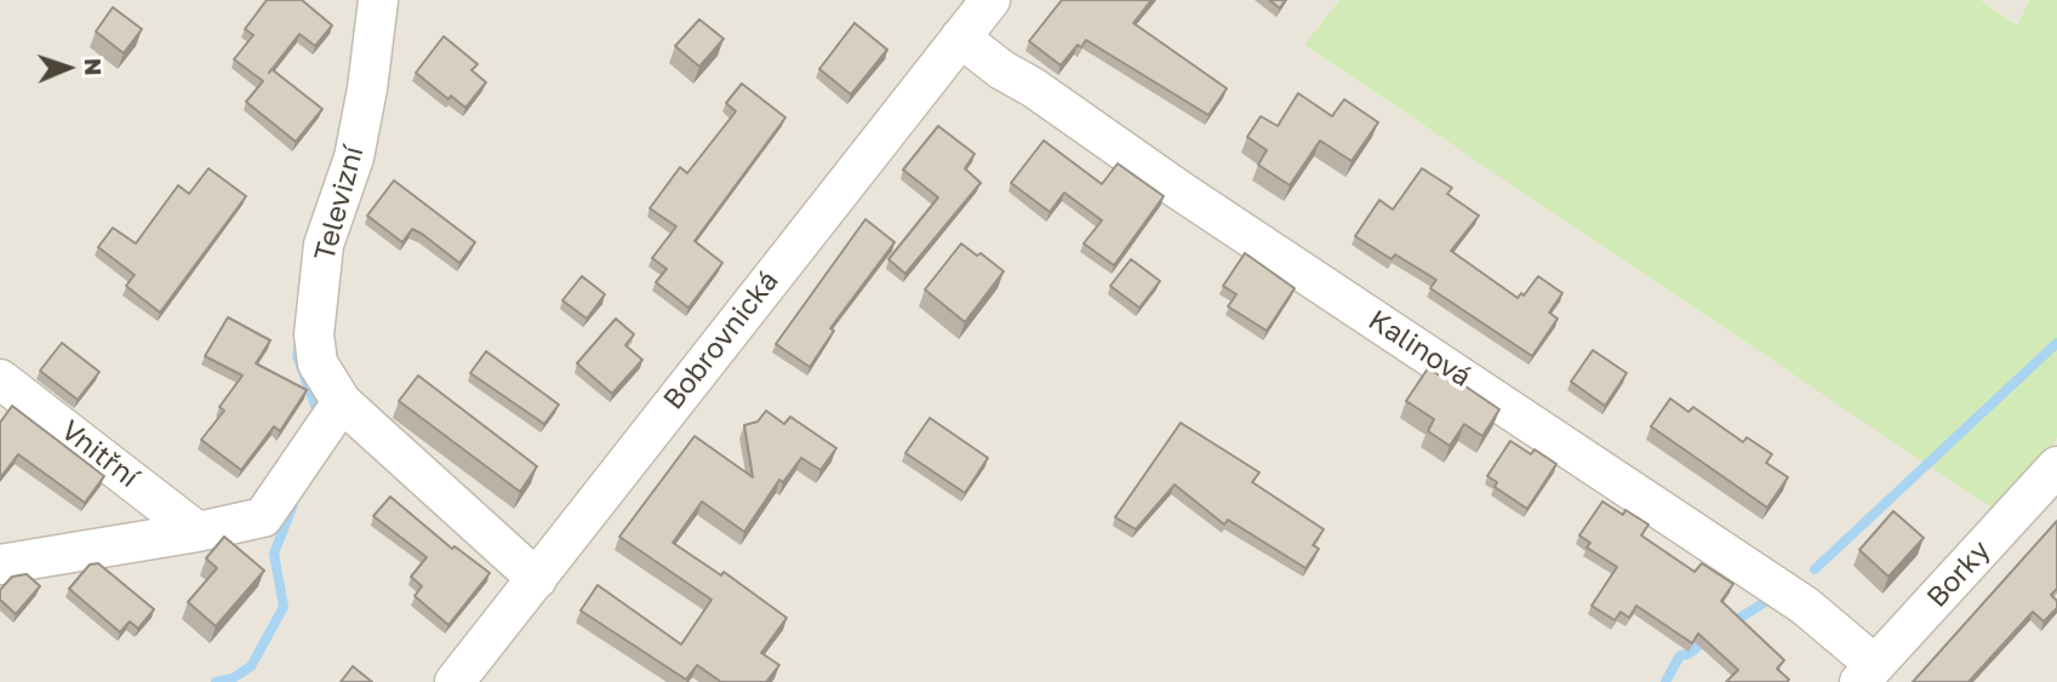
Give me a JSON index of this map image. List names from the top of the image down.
{
  "streets": {
    "street": [
      "Televizní",
      "Bobrovnická",
      "Kalinová",
      "Vnitřní",
      "Borky"
    ]
  },
  "crossings": [
    ["Televizní", "Bobrovnická"],
    ["Bobrovnická", "Kalinová"],
    ["Kalinová", "Borky"]
  ],
  "north": "right"
}
